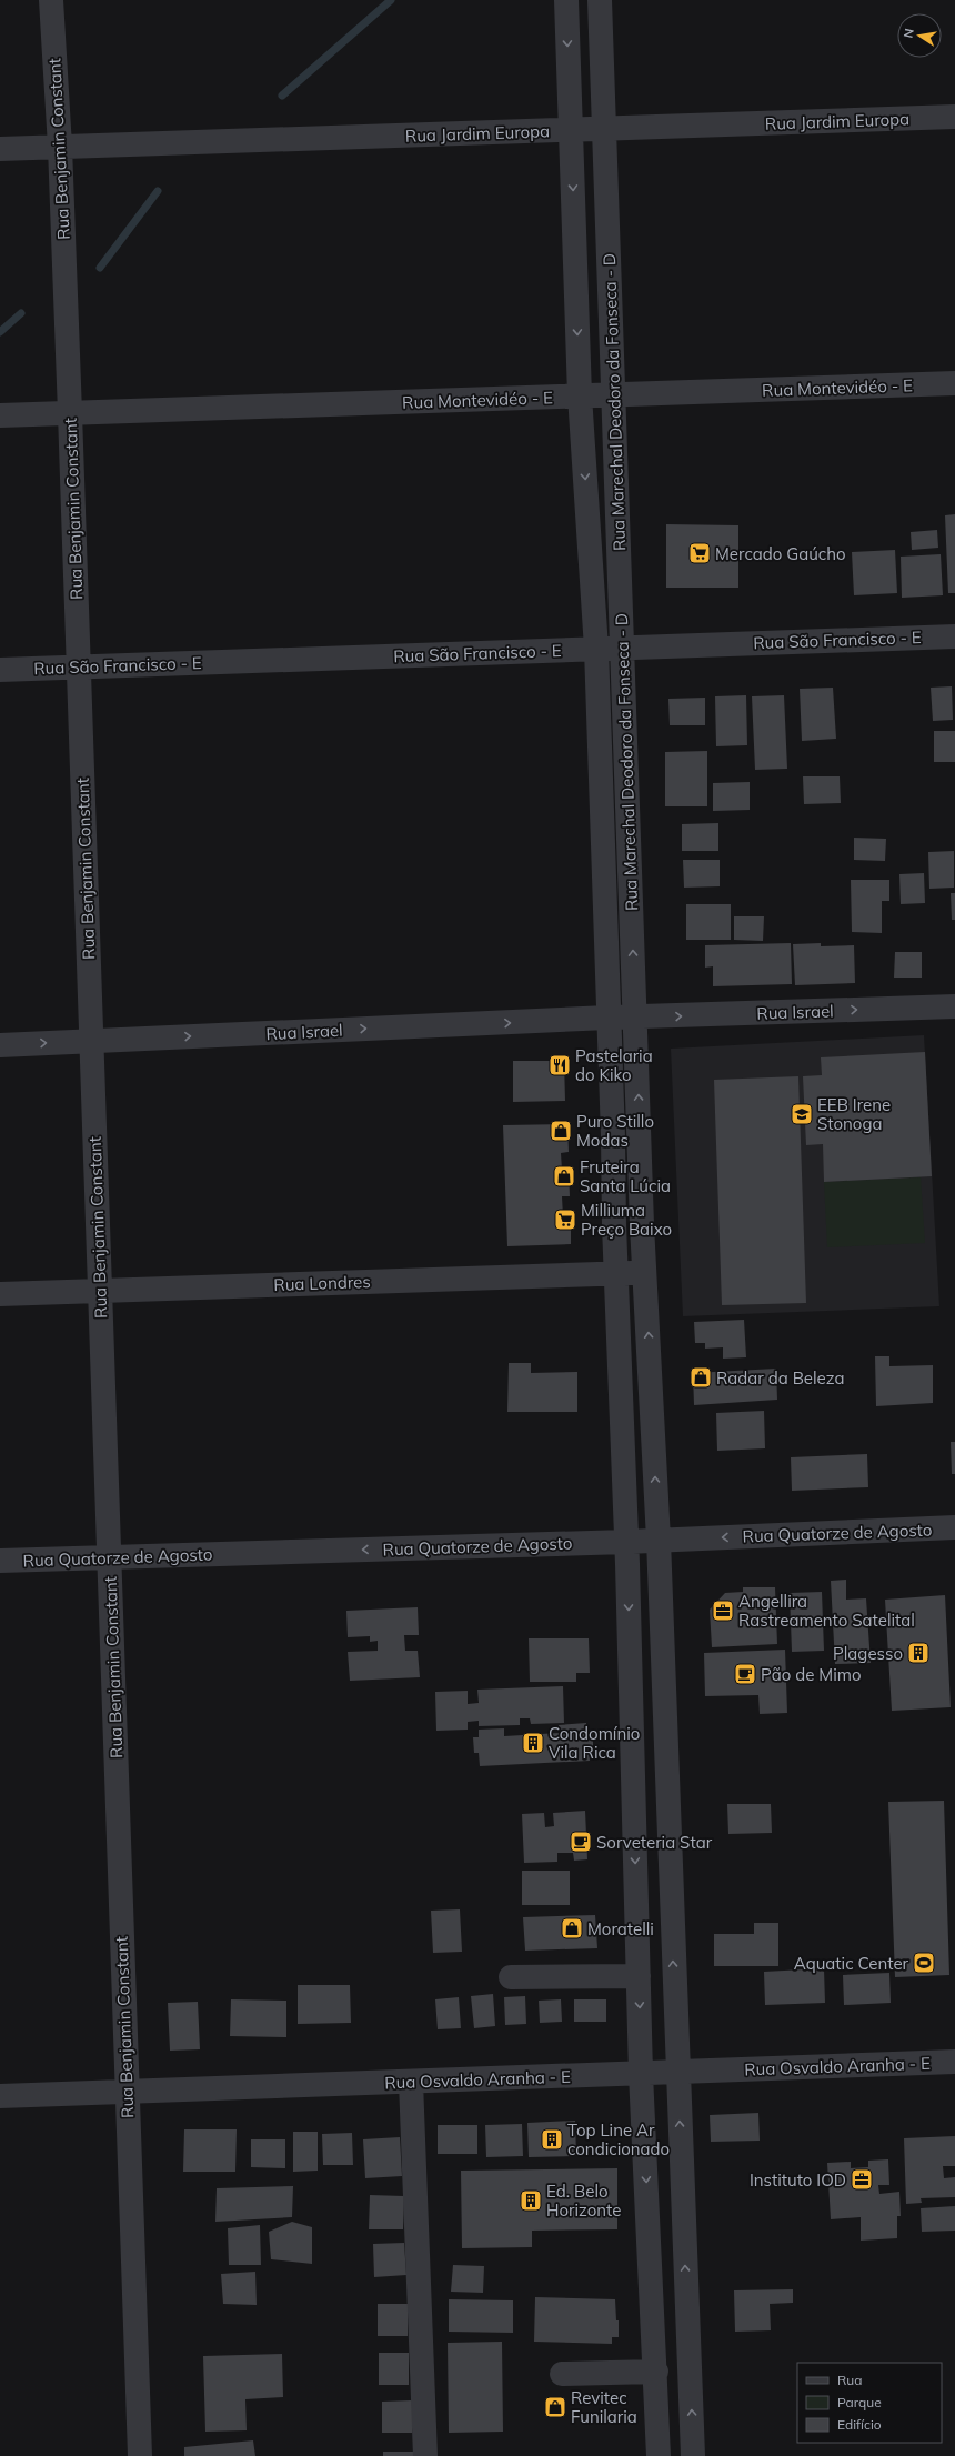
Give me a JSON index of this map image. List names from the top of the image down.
{
  "streets": {
    "street": [
      "Rua Jardim Europa",
      "Rua Benjamin Constant",
      "Rua Montevidéo - E",
      "Rua Marechal Deodoro da Fonseca - D",
      "Rua São Francisco - E",
      "Rua Israel",
      "Rua Londres",
      "Rua Quatorze de Agosto",
      "Rua Osvaldo Aranha - E"
    ]
  },
  "crossings": [
    ["Rua Jardim Europa", "Rua Benjamin Constant"],
    ["Rua Jardim Europa", "Rua Marechal Deodoro da Fonseca - D"],
    ["Rua Benjamin Constant", "Rua Montevidéo - E"],
    ["Rua Benjamin Constant", "Rua São Francisco - E"],
    ["Rua Benjamin Constant", "Rua Israel"],
    ["Rua Benjamin Constant", "Rua Londres"],
    ["Rua Benjamin Constant", "Rua Quatorze de Agosto"],
    ["Rua Benjamin Constant", "Rua Osvaldo Aranha - E"],
    ["Rua Montevidéo - E", "Rua Marechal Deodoro da Fonseca - D"],
    ["Rua Marechal Deodoro da Fonseca - D", "Rua São Francisco - E"],
    ["Rua Marechal Deodoro da Fonseca - D", "Rua Israel"],
    ["Rua Marechal Deodoro da Fonseca - D", "Rua Londres"],
    ["Rua Marechal Deodoro da Fonseca - D", "Rua Quatorze de Agosto"],
    ["Rua Marechal Deodoro da Fonseca - D", "Rua Osvaldo Aranha - E"]
  ],
  "one_way": ["Rua Israel", "Rua Quatorze de Agosto"],
  "places": {
    "supermarket": ["Mercado Gaúcho", "Milliuma Preço Baixo"],
    "restaurant": ["Pastelaria do Kiko"],
    "school or university": ["EEB Irene Stonoga"],
    "shop": [
      "Puro Stillo Modas",
      "Fruteira Santa Lúcia",
      "Radar da Beleza",
      "Moratelli",
      "Revitec Funilaria"
    ],
    "office": ["Angellira Rastreamento Satelital", "Instituto IOD"],
    "building": [
      "Plagesso",
      "Condomínio Vila Rica",
      "Top Line Ar condicionado",
      "Ed. Belo Horizonte"
    ],
    "cafe": ["Pão de Mimo", "Sorveteria Star"],
    "sports": ["Aquatic Center"]
  },
  "legend": ["Rua", "Parque", "Edifício"],
  "north": "left"
}
